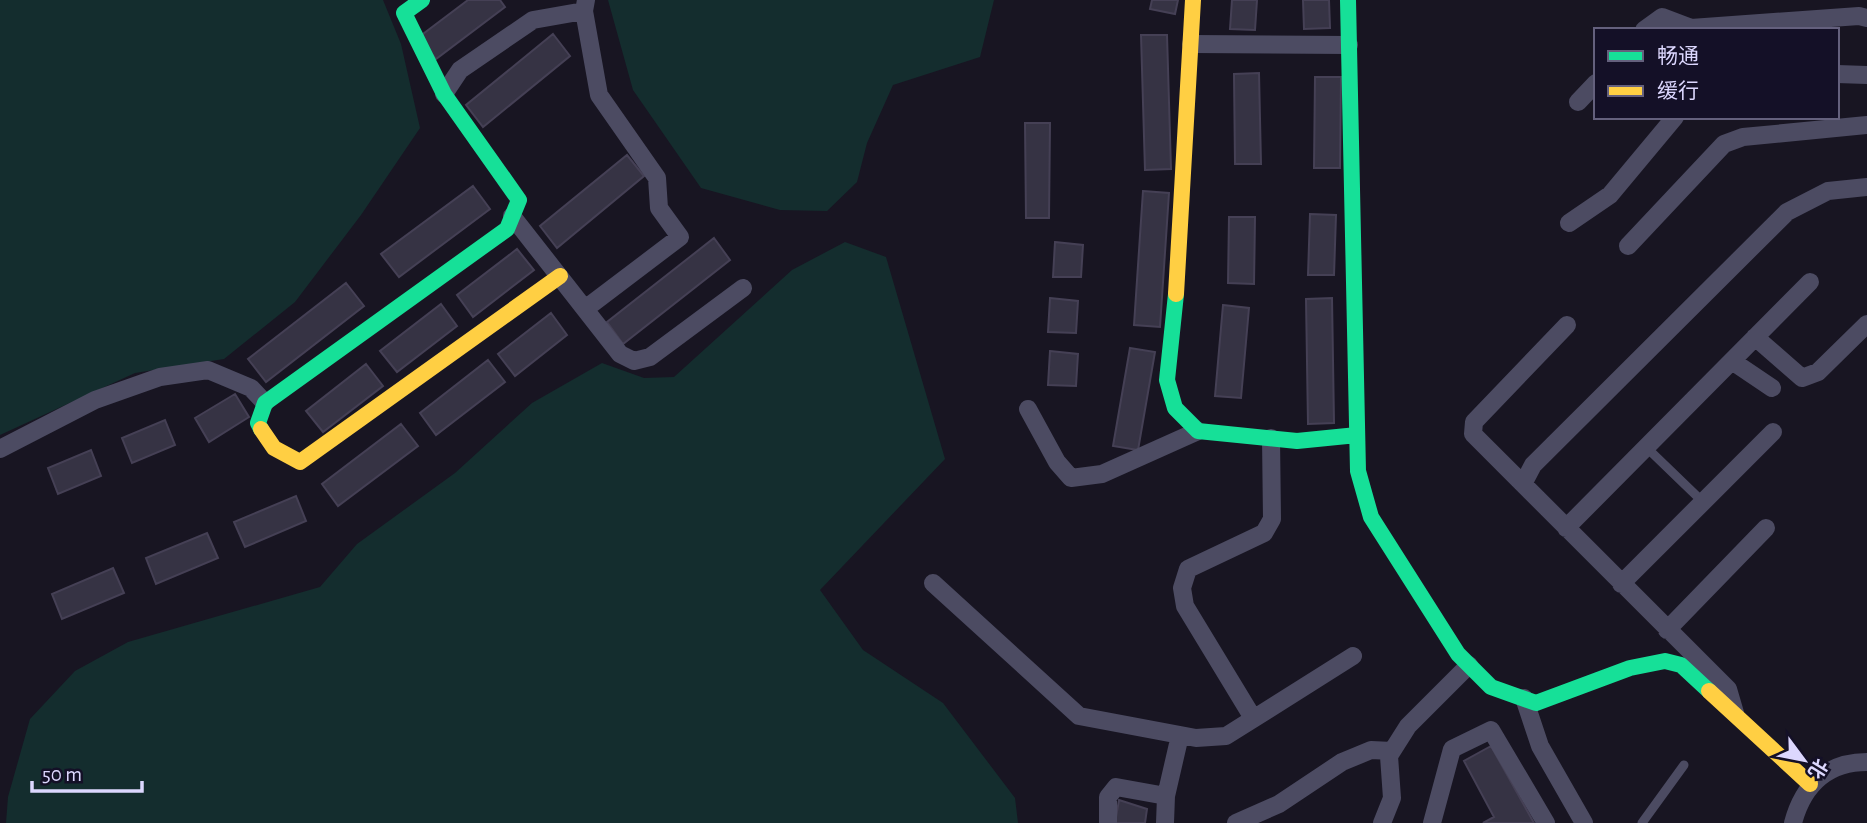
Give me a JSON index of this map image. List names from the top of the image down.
{
  "legend": ["畅通", "缓行"],
  "scale_bar": "50 m",
  "north": "bottom right"
}
